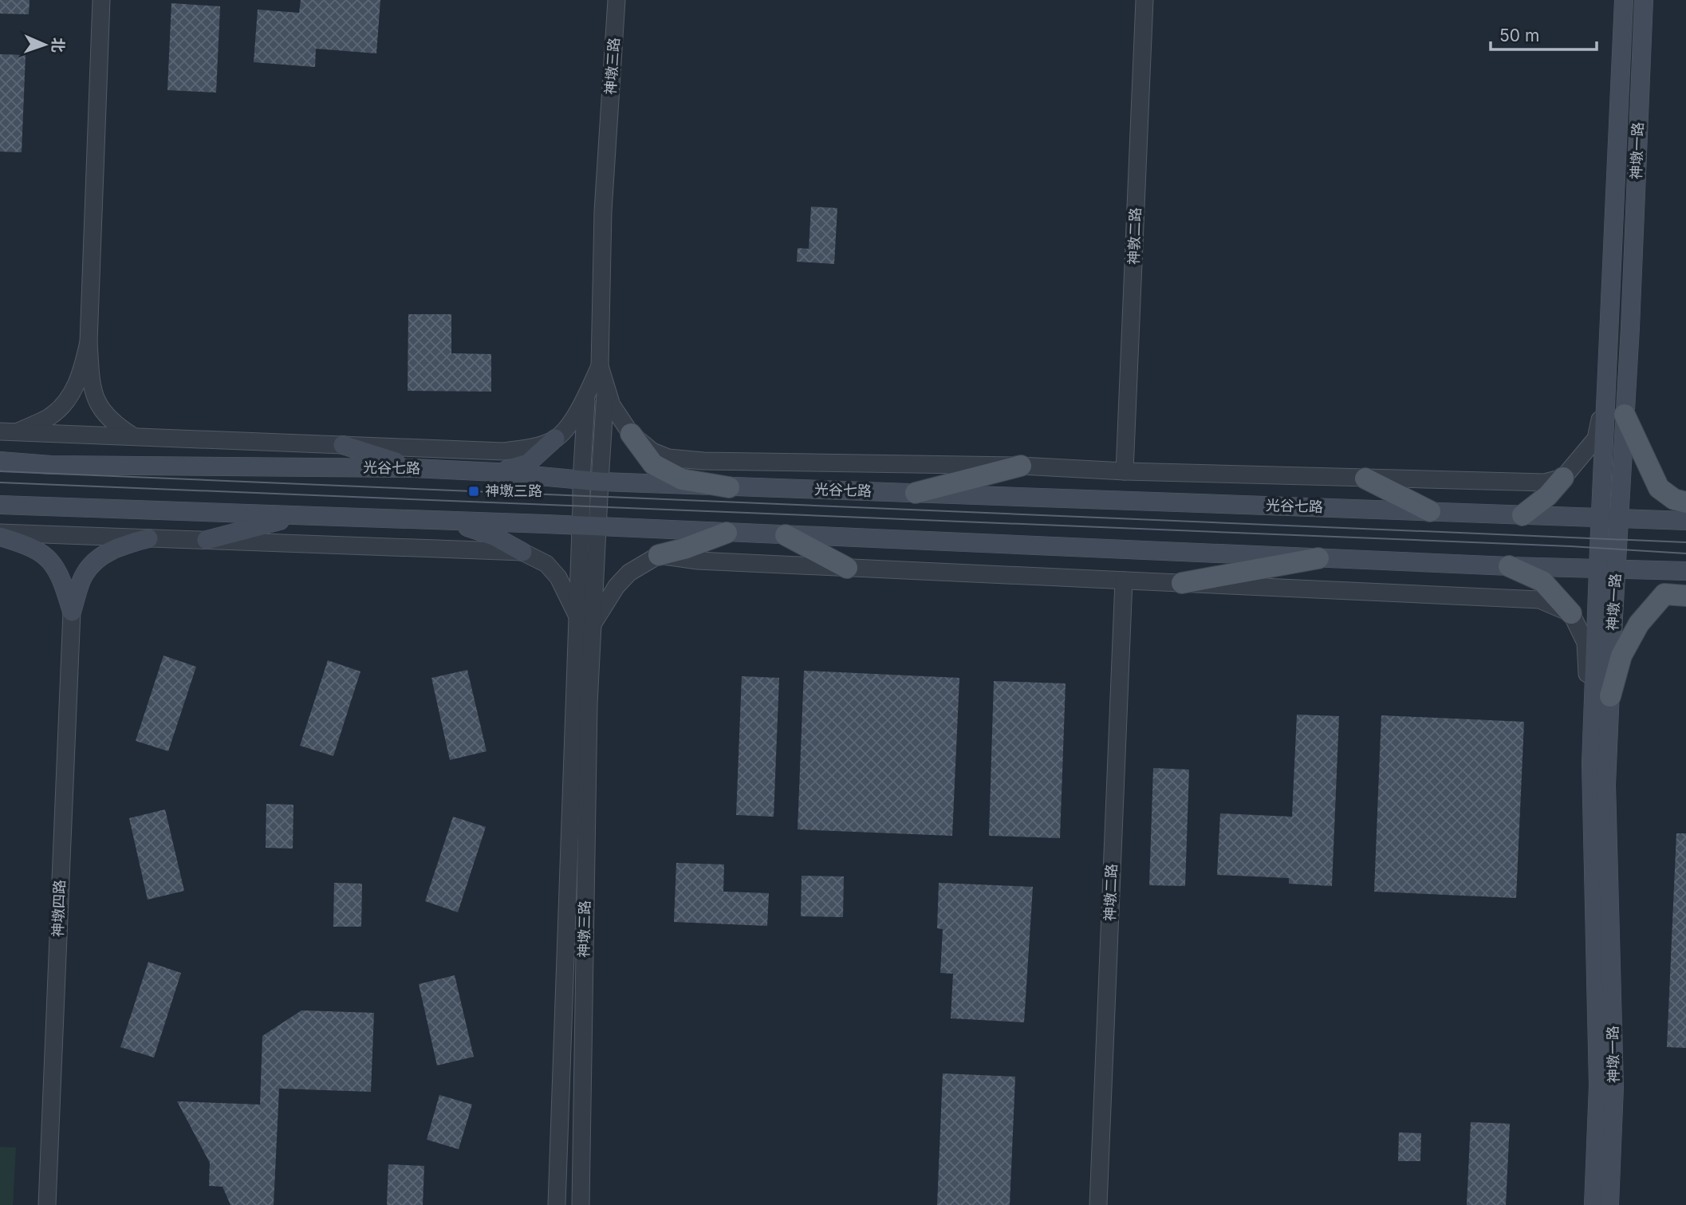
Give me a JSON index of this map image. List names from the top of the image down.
{
  "streets": {
    "main road": ["神墩一路", "光谷七路"],
    "street": [
      "神墩三路",
      "神敦二路",
      "神墩二路",
      "神墩四路"
    ]
  },
  "crossings": [
    ["神墩三路", "光谷七路"],
    ["神墩一路", "光谷七路"]
  ],
  "places": {
    "transit": ["神墩三路"]
  },
  "scale_bar": "50 m",
  "north": "right"
}
